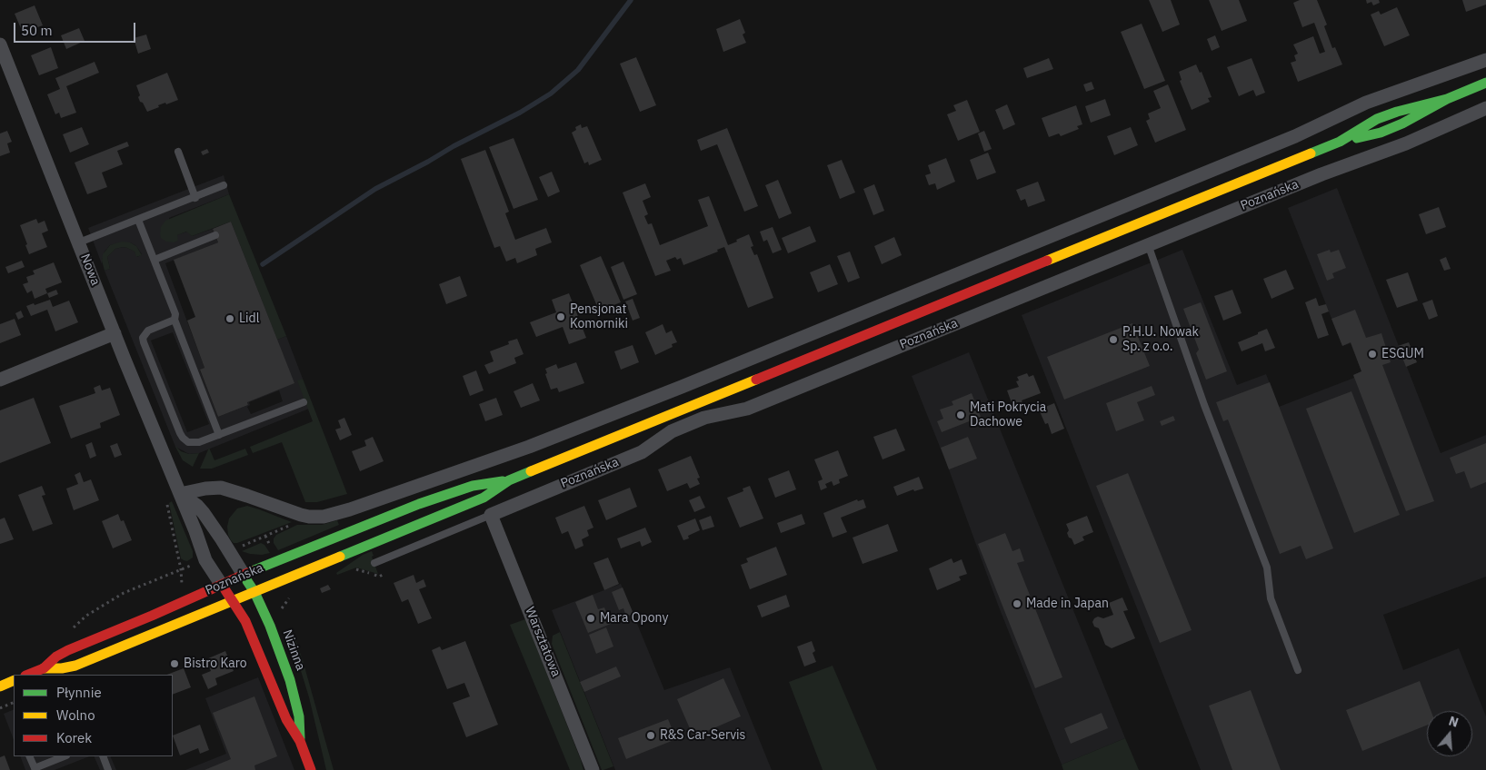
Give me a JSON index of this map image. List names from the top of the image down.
{
  "streets": {
    "main road": ["Poznańska", "Nizinna"],
    "street": ["Nowa", "Warsztatowa"]
  },
  "crossings": [
    ["Poznańska", "Nowa"],
    ["Poznańska", "Warsztatowa"],
    ["Poznańska", "Nizinna"],
    ["Nowa", "Nizinna"]
  ],
  "places": [
    "Pensjonat Komorniki",
    "Lidl",
    "P.H.U. Nowak Sp. z o.o.",
    "ESGUM",
    "Mati Pokrycia Dachowe",
    "Made in Japan",
    "Mara Opony",
    "Bistro Karo",
    "R&S Car-Servis"
  ],
  "legend": ["Płynnie", "Wolno", "Korek"],
  "scale_bar": "50 m",
  "north": "top"
}
